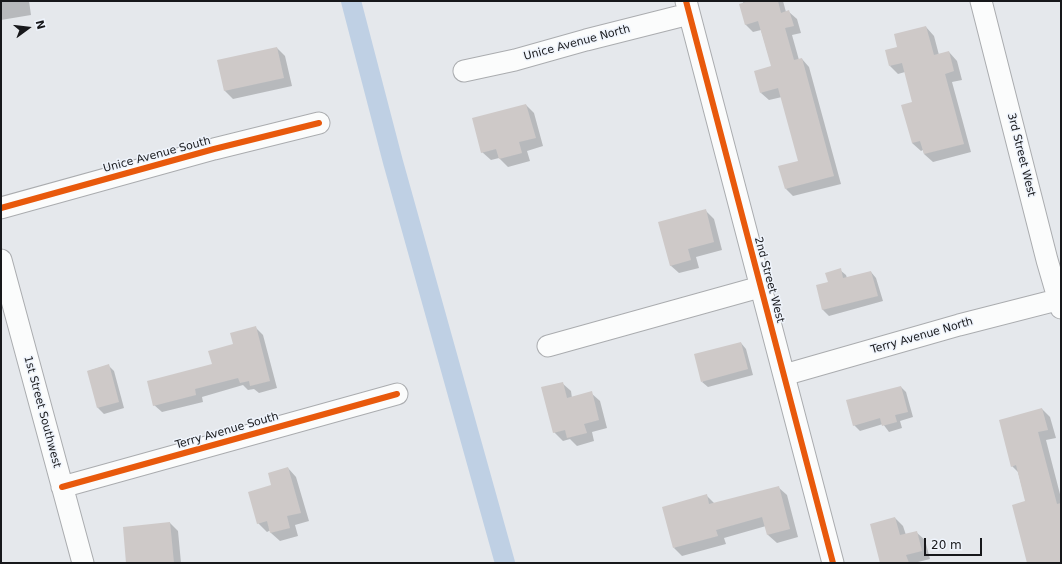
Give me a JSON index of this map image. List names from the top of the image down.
{
  "streets": {
    "street": [
      "Unice Avenue North",
      "Unice Avenue South",
      "3rd Street West",
      "2nd Street West",
      "Terry Avenue North",
      "1st Street Southwest",
      "Terry Avenue South"
    ]
  },
  "crossings": [
    ["Unice Avenue North", "2nd Street West"],
    ["3rd Street West", "Terry Avenue North"],
    ["2nd Street West", "Terry Avenue North"],
    ["1st Street Southwest", "Terry Avenue South"]
  ],
  "scale_bar": "20 m",
  "north": "right"
}
